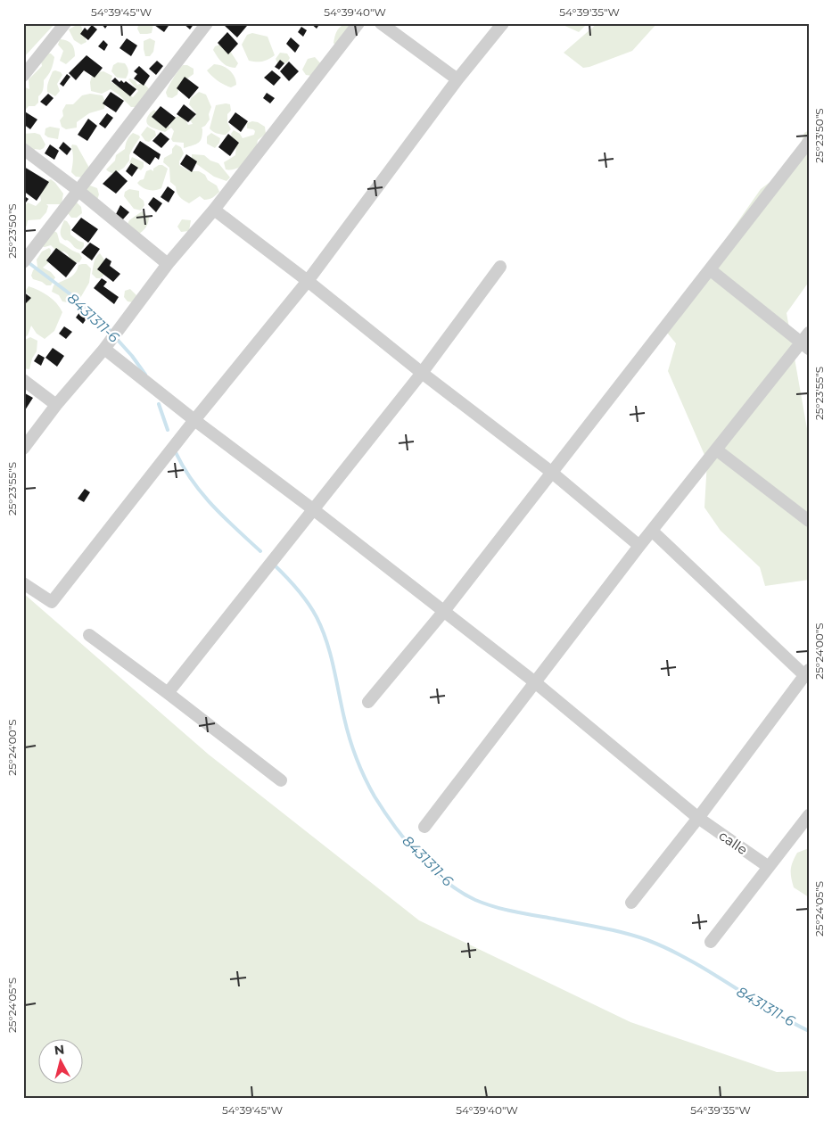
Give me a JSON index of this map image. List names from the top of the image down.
{
  "streets": {
    "street": ["calle"]
  },
  "water": ["8431311-6"],
  "north": "top",
  "coordinates": [
    "54°39'45\"W",
    "54°39'40\"W",
    "54°39'35\"W",
    "25°23'50\"S",
    "25°23'55\"S",
    "25°24'00\"S",
    "25°24'05\"S"
  ]
}
